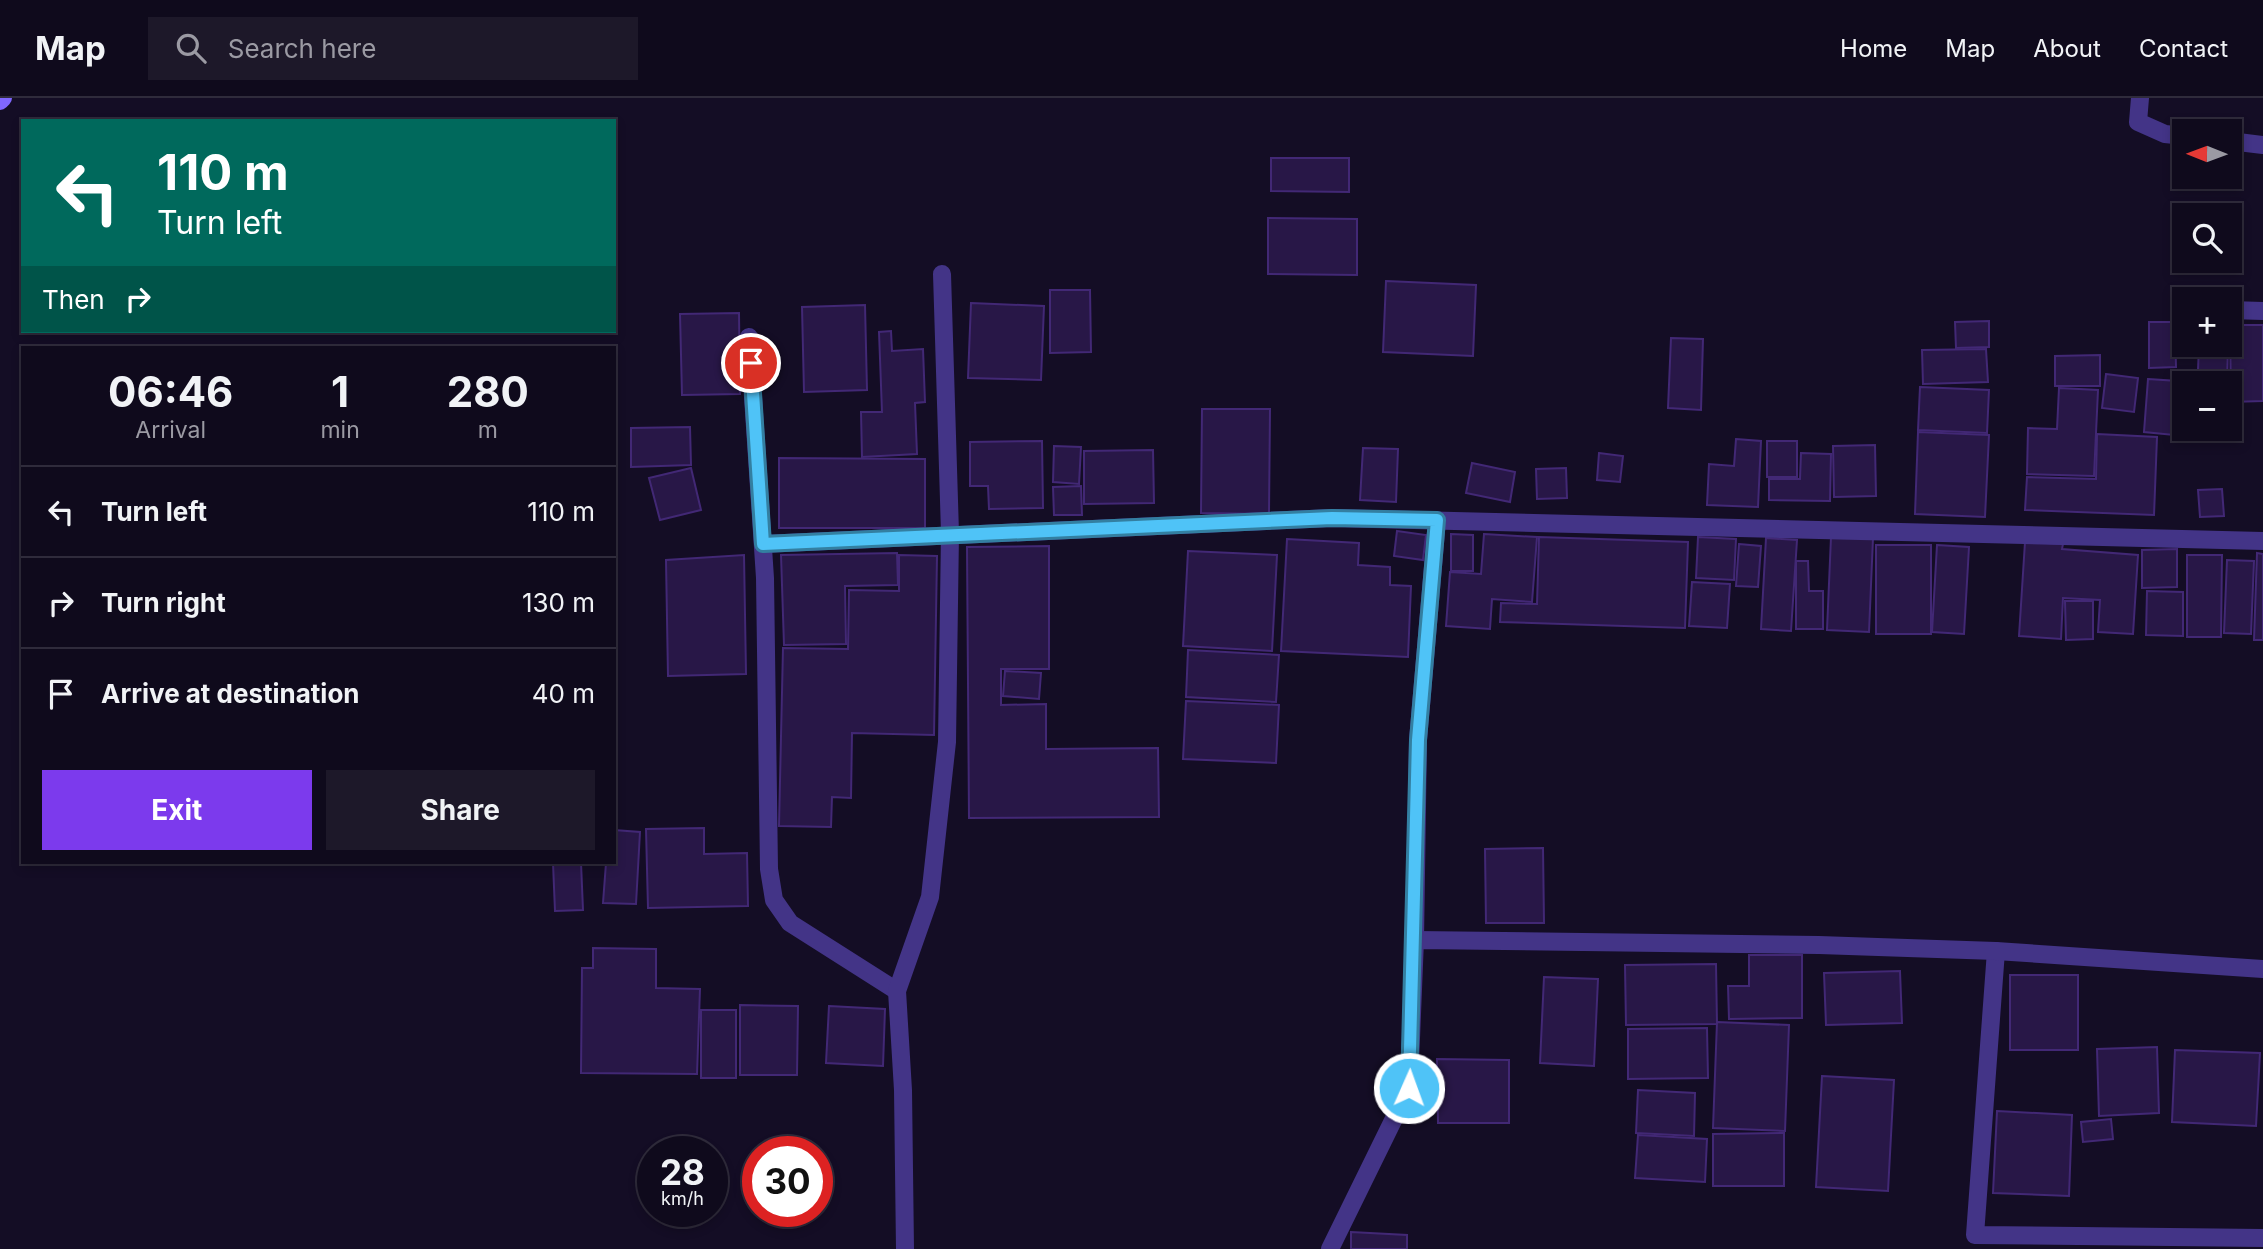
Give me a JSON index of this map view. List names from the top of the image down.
{
  "north": "left",
  "page": {
    "header": "Map",
    "search": "Search here",
    "nav": [
      "Home",
      "Map",
      "About",
      "Contact"
    ],
    "map_buttons": ["+", "−"],
    "turn": ["110 m", "Turn left"],
    "then": "Then",
    "eta": [
      "06:46",
      "Arrival",
      "1",
      "min",
      "280",
      "m"
    ],
    "list": [
      {
        "name": "Turn left",
        "value": "110 m"
      },
      {
        "name": "Turn right",
        "value": "130 m"
      },
      {
        "name": "Arrive at destination",
        "value": "40 m"
      }
    ],
    "buttons": ["Exit", "Share"],
    "speed": "28 km/h",
    "limit": "30"
  }
}
